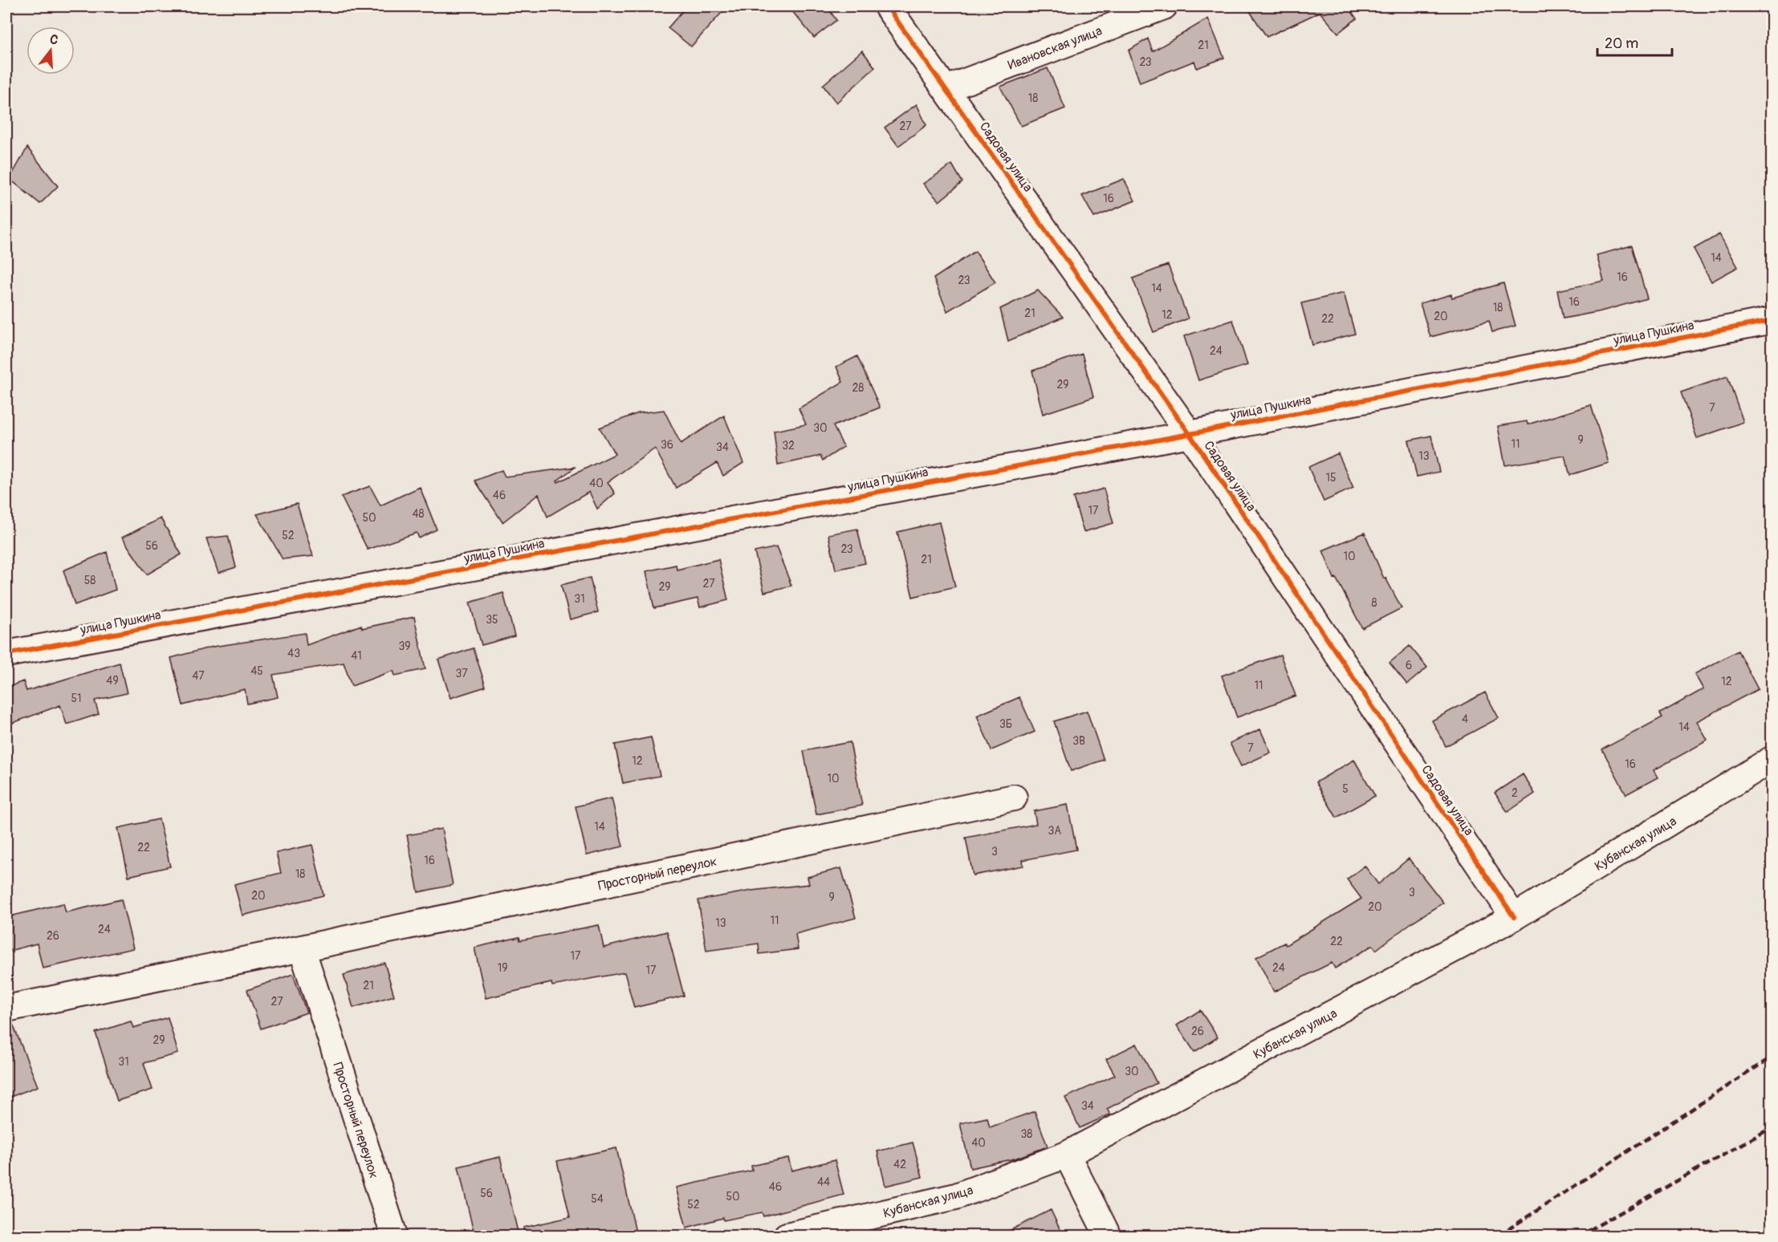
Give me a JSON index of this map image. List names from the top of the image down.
{
  "streets": {
    "street": [
      "Ивановская улица",
      "Садовая улица",
      "улица Пушкина",
      "Кубанская улица",
      "Просторный переулок"
    ]
  },
  "crossings": [
    ["Ивановская улица", "Садовая улица"],
    ["Садовая улица", "улица Пушкина"],
    ["Садовая улица", "Кубанская улица"]
  ],
  "house_numbers": [
    "21",
    "23",
    "18",
    "27",
    "16",
    "14",
    "16",
    "23",
    "14",
    "16",
    "18",
    "21",
    "12",
    "20",
    "22",
    "24",
    "29",
    "28",
    "7",
    "30",
    "9",
    "11",
    "36",
    "32",
    "34",
    "13",
    "15",
    "40",
    "46",
    "17",
    "48",
    "50",
    "52",
    "56",
    "23",
    "10",
    "21",
    "58",
    "27",
    "29",
    "31",
    "8",
    "35",
    "39",
    "43",
    "41",
    "6",
    "45",
    "37",
    "47",
    "49",
    "12",
    "11",
    "51",
    "4",
    "3Б",
    "14",
    "3В",
    "7",
    "12",
    "16",
    "10",
    "5",
    "2",
    "14",
    "3А",
    "22",
    "3",
    "16",
    "18",
    "3",
    "20",
    "9",
    "20",
    "11",
    "13",
    "24",
    "26",
    "22",
    "17",
    "19",
    "24",
    "17",
    "21",
    "27",
    "26",
    "29",
    "31",
    "30",
    "34",
    "38",
    "40",
    "42",
    "44",
    "46",
    "56",
    "50",
    "54",
    "52"
  ],
  "scale_bar": "20 m",
  "north": "top"
}
